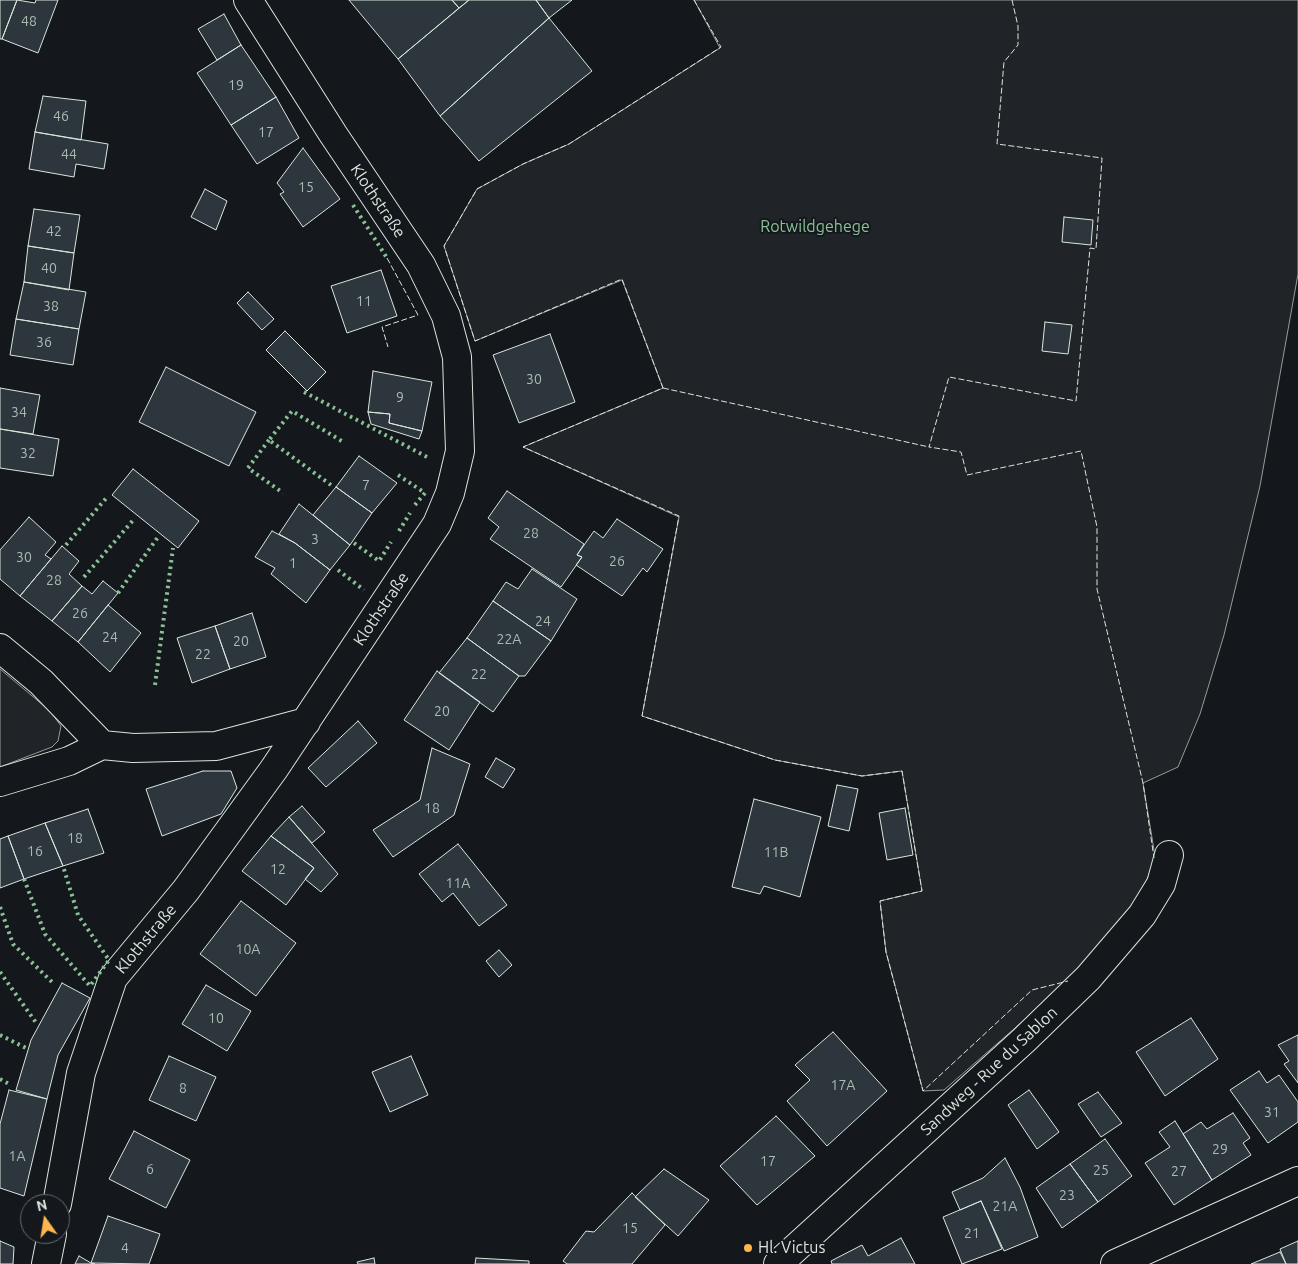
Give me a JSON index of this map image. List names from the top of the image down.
{
  "streets": {
    "street": ["Klothstraße", "Sandweg - Rue du Sablon"]
  },
  "parks": ["Rotwildgehege"],
  "places": ["Hl. Victus"],
  "house_numbers": [
    "48",
    "19",
    "46",
    "17",
    "44",
    "15",
    "42",
    "40",
    "11",
    "38",
    "36",
    "30",
    "9",
    "34",
    "32",
    "7",
    "28",
    "3",
    "30",
    "26",
    "1",
    "28",
    "26",
    "24",
    "24",
    "22A",
    "20",
    "22",
    "22",
    "20",
    "18",
    "18",
    "16",
    "11B",
    "12",
    "11A",
    "10A",
    "10",
    "17A",
    "8",
    "31",
    "29",
    "1A",
    "17",
    "6",
    "25",
    "27",
    "23",
    "21A",
    "15",
    "21",
    "4"
  ],
  "north": "top"
}
